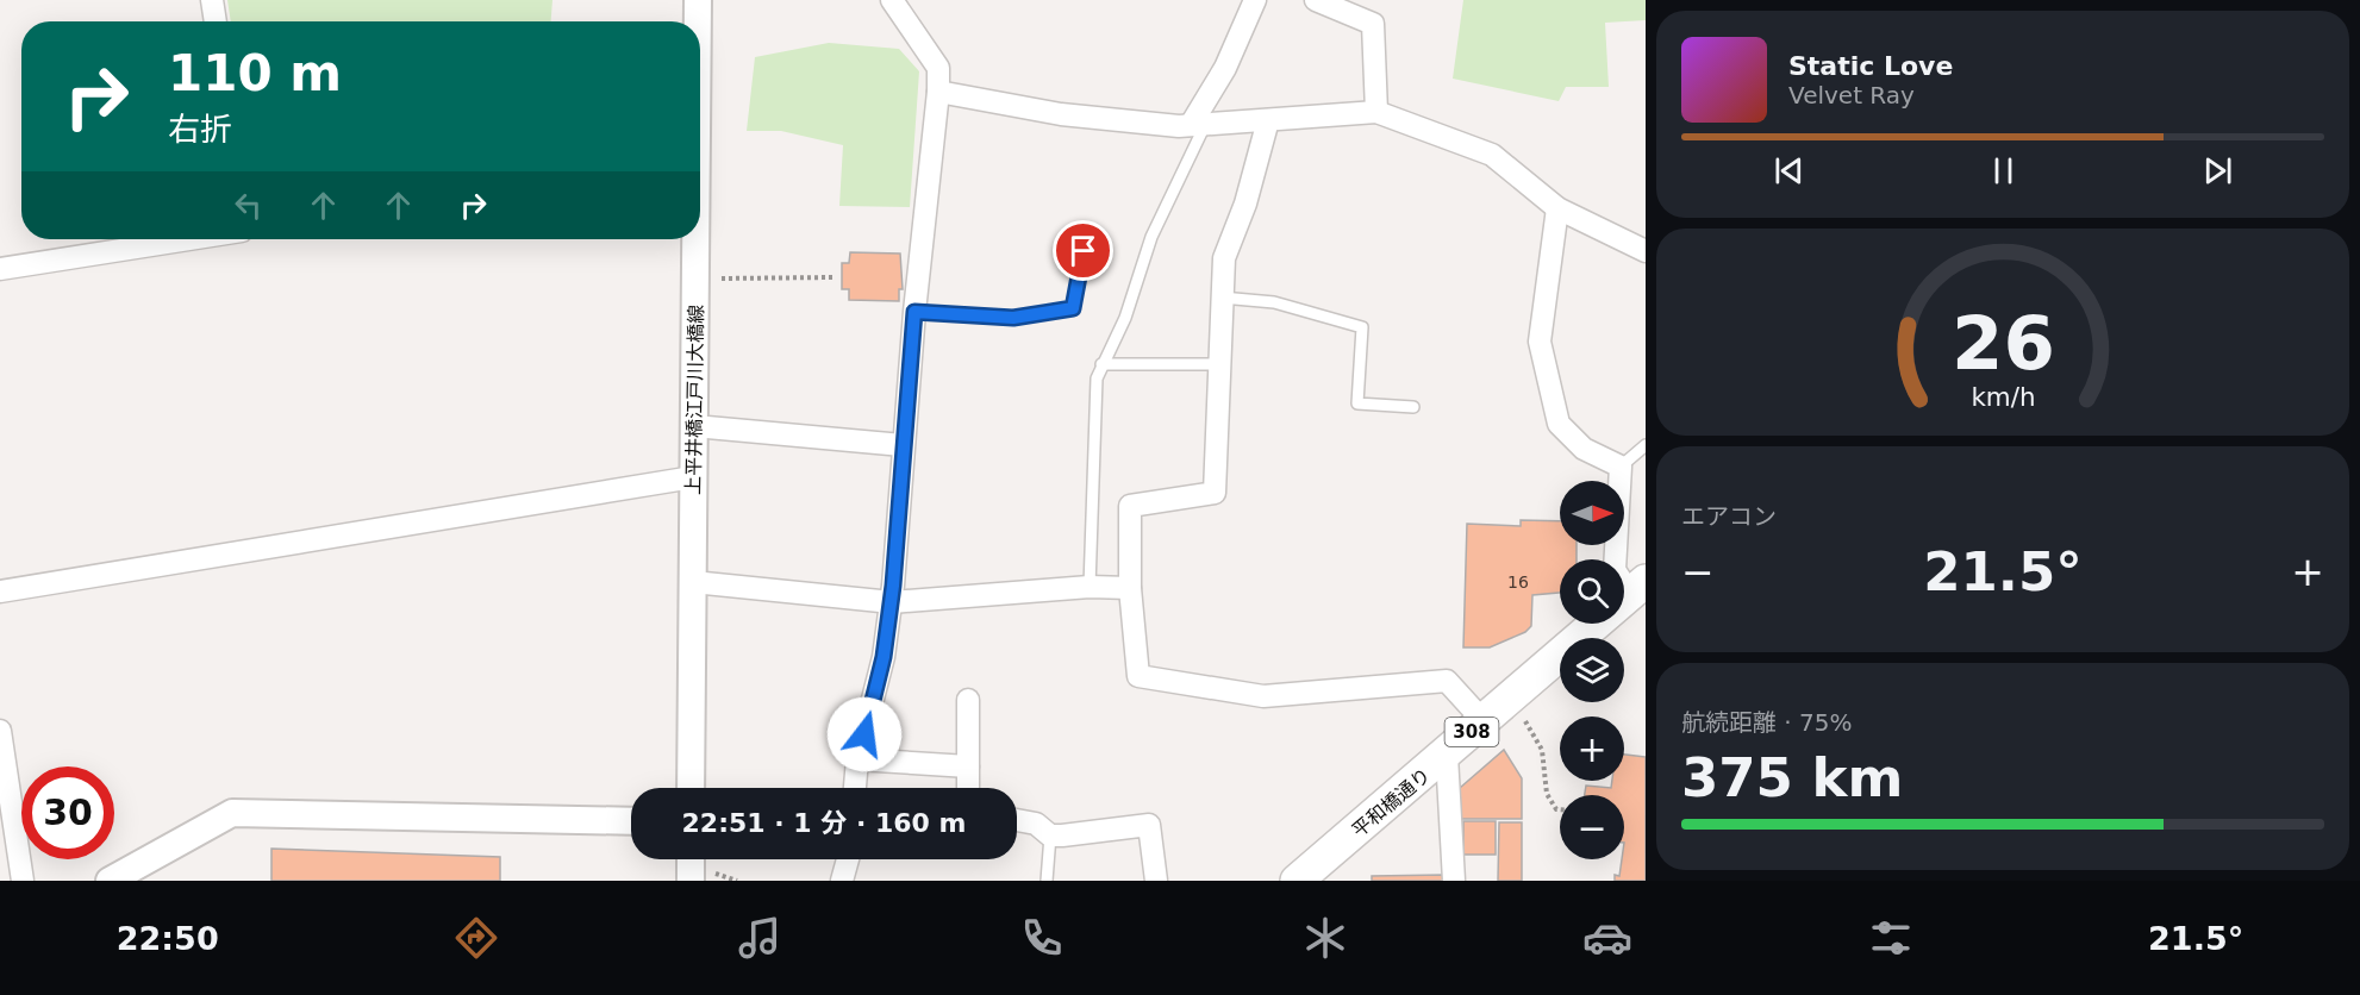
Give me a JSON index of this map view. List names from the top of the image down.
{
  "streets": {
    "main road": ["308", "平和橋通り"],
    "street": ["上平井橋江戸川大橋線"]
  },
  "house_numbers": ["16"],
  "north": "right",
  "page": {
    "turn": ["110 m", "右折"],
    "song": ["Static Love", "Velvet Ray"],
    "tile": [
      "エアコン",
      ["航続距離 · 75%", "375 km"]
    ],
    "map_buttons": ["+", "−"],
    "heat": ["−", "21.5°", "+"],
    "limit": "30",
    "trip": "22:51 · 1 分 · 160 m",
    "tabs": ["22:50", "21.5°"],
    "gauge": ["26", "km/h"]
  }
}
